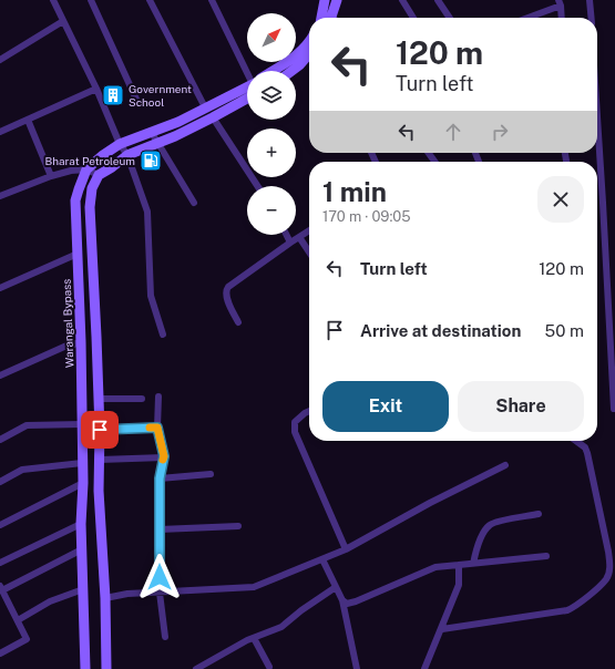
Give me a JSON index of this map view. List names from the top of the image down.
{
  "streets": {
    "main road": ["Warangal Bypass"]
  },
  "places": {
    "building": ["Government School"],
    "fuel station": ["Bharat Petroleum"]
  },
  "north": "top right",
  "page": {
    "map_buttons": ["+", "−"],
    "turn": ["120 m", "Turn left"],
    "heading": ["1 min", "170 m · 09:05"],
    "list": [
      {
        "name": "Turn left",
        "value": "120 m"
      },
      {
        "name": "Arrive at destination",
        "value": "50 m"
      }
    ],
    "buttons": ["Exit", "Share"]
  }
}
